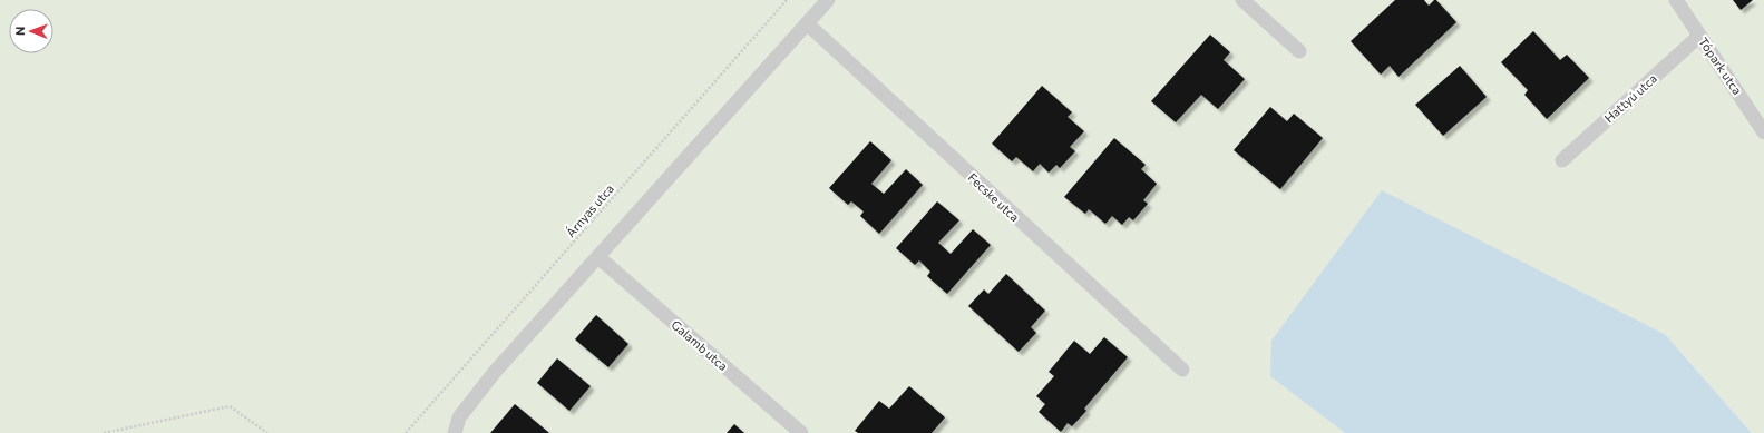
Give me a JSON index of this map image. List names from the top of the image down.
{
  "streets": {
    "lane": [
      "Tópark utca",
      "Hattyú utca",
      "Fecske utca",
      "Galamb utca"
    ],
    "path": ["Árnyas utca"]
  },
  "crossings": [
    ["Tópark utca", "Hattyú utca"]
  ],
  "north": "left"
}
